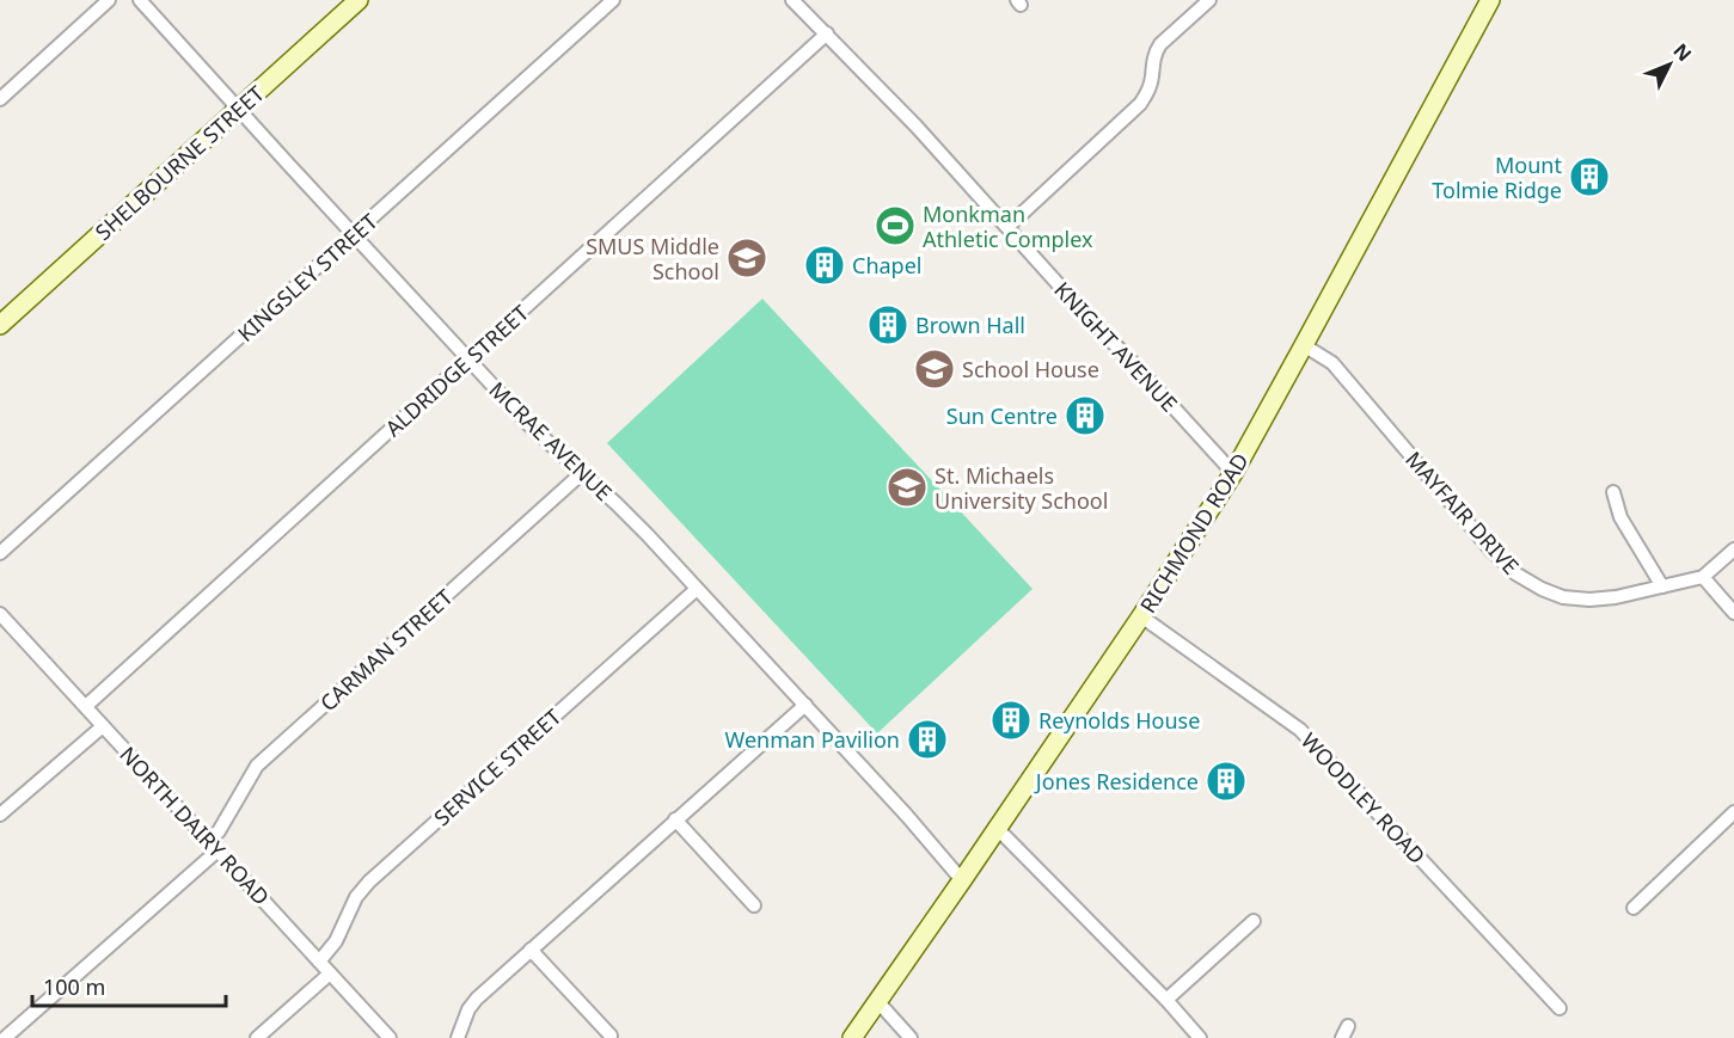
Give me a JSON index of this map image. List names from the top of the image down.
{
  "streets": {
    "main road": ["SHELBOURNE STREET", "RICHMOND ROAD"],
    "street": [
      "KINGSLEY STREET",
      "KNIGHT AVENUE",
      "ALDRIDGE STREET",
      "MCRAE AVENUE",
      "MAYFAIR DRIVE",
      "CARMAN STREET",
      "SERVICE STREET",
      "WOODLEY ROAD",
      "NORTH DAIRY ROAD"
    ]
  },
  "crossings": [
    ["SHELBOURNE STREET", "MCRAE AVENUE"],
    ["KINGSLEY STREET", "MCRAE AVENUE"],
    ["KNIGHT AVENUE", "ALDRIDGE STREET"],
    ["KNIGHT AVENUE", "RICHMOND ROAD"],
    ["ALDRIDGE STREET", "MCRAE AVENUE"],
    ["ALDRIDGE STREET", "NORTH DAIRY ROAD"],
    ["MCRAE AVENUE", "RICHMOND ROAD"],
    ["MCRAE AVENUE", "CARMAN STREET"],
    ["MCRAE AVENUE", "SERVICE STREET"],
    ["MAYFAIR DRIVE", "RICHMOND ROAD"],
    ["RICHMOND ROAD", "WOODLEY ROAD"],
    ["CARMAN STREET", "NORTH DAIRY ROAD"],
    ["SERVICE STREET", "NORTH DAIRY ROAD"]
  ],
  "places": {
    "building": [
      "Mount Tolmie Ridge",
      "Chapel",
      "Brown Hall",
      "Sun Centre",
      "Reynolds House",
      "Wenman Pavilion",
      "Jones Residence"
    ],
    "sports": ["Monkman Athletic Complex"],
    "school or university": ["SMUS Middle School", "School House", "St. Michaels University School"]
  },
  "scale_bar": "100 m",
  "north": "top right"
}
